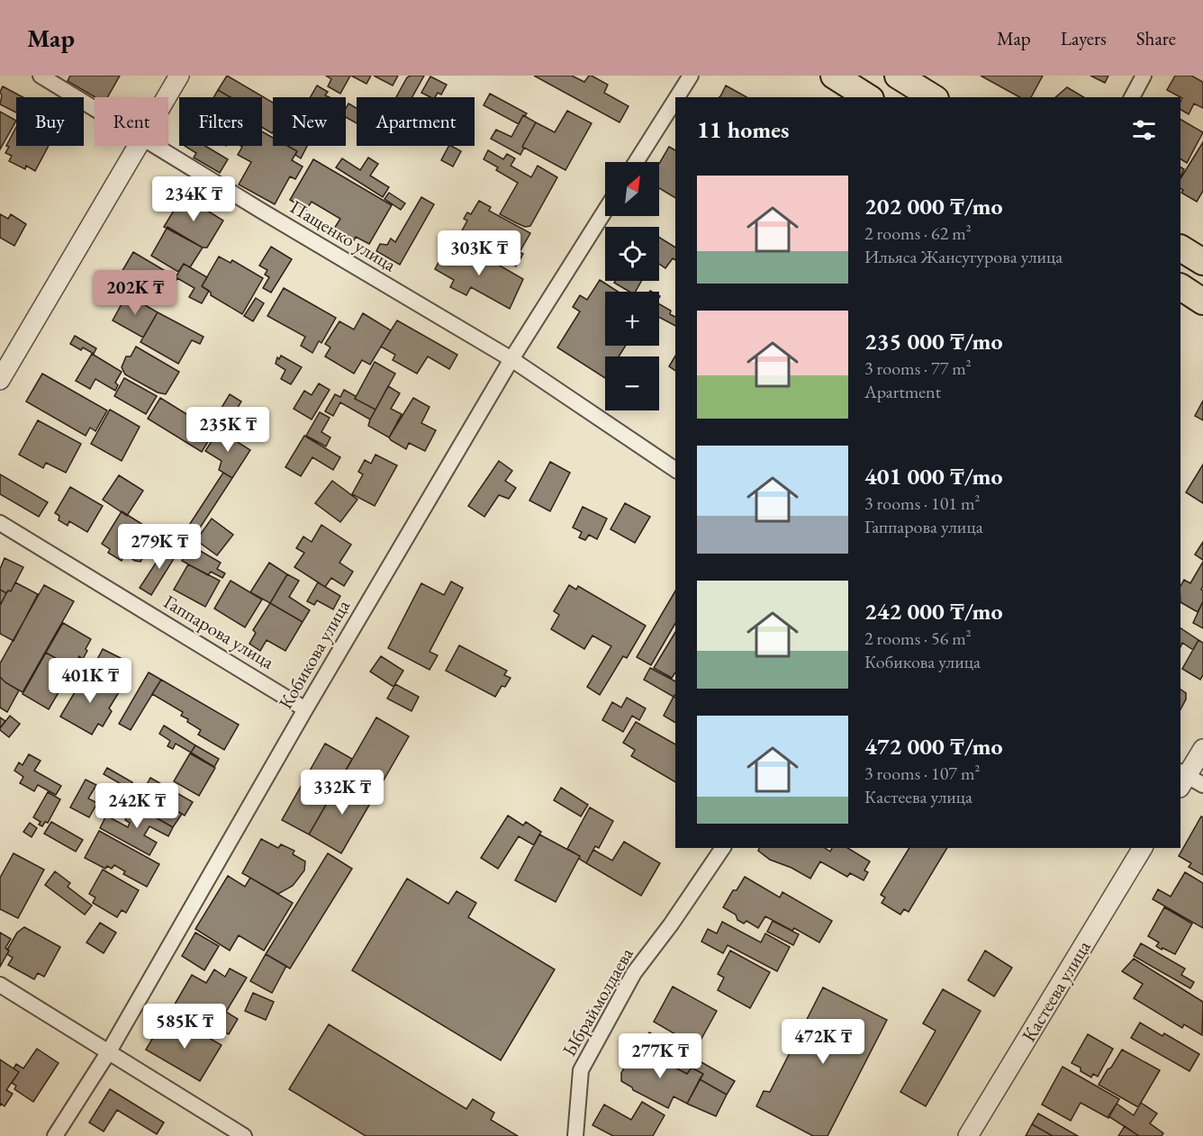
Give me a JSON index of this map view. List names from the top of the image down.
{
  "streets": {
    "street": [
      "Пащенко улица",
      "Гаппарова улица",
      "Кобикова улица",
      "Кастеева улица",
      "Ыбраймолдаева"
    ]
  },
  "crossings": [
    ["Пащенко улица", "Кобикова улица"],
    ["Гаппарова улица", "Кобикова улица"]
  ],
  "north": "top right",
  "page": {
    "header": "Map",
    "nav": ["Map", "Layers", "Share"],
    "chip": [
      "Buy",
      "Rent",
      "Filters",
      "New",
      "Apartment"
    ],
    "heading": "11 homes",
    "map_buttons": ["+", "−"],
    "list": [
      {
        "name": "202 000 ₸/mo",
        "note": "2 rooms · 62 m² · Ильяса Жансугурова улица"
      },
      {
        "name": "235 000 ₸/mo",
        "note": "3 rooms · 77 m² · Apartment"
      },
      {
        "name": "401 000 ₸/mo",
        "note": "3 rooms · 101 m² · Гаппарова улица"
      },
      {
        "name": "242 000 ₸/mo",
        "note": "2 rooms · 56 m² · Кобикова улица"
      },
      {
        "name": "472 000 ₸/mo",
        "note": "3 rooms · 107 m² · Кастеева улица"
      }
    ],
    "price": [
      "234K ₸",
      "303K ₸",
      "202K ₸",
      "235K ₸",
      "279K ₸",
      "401K ₸",
      "332K ₸",
      "242K ₸",
      "585K ₸",
      "472K ₸",
      "277K ₸"
    ]
  }
}
